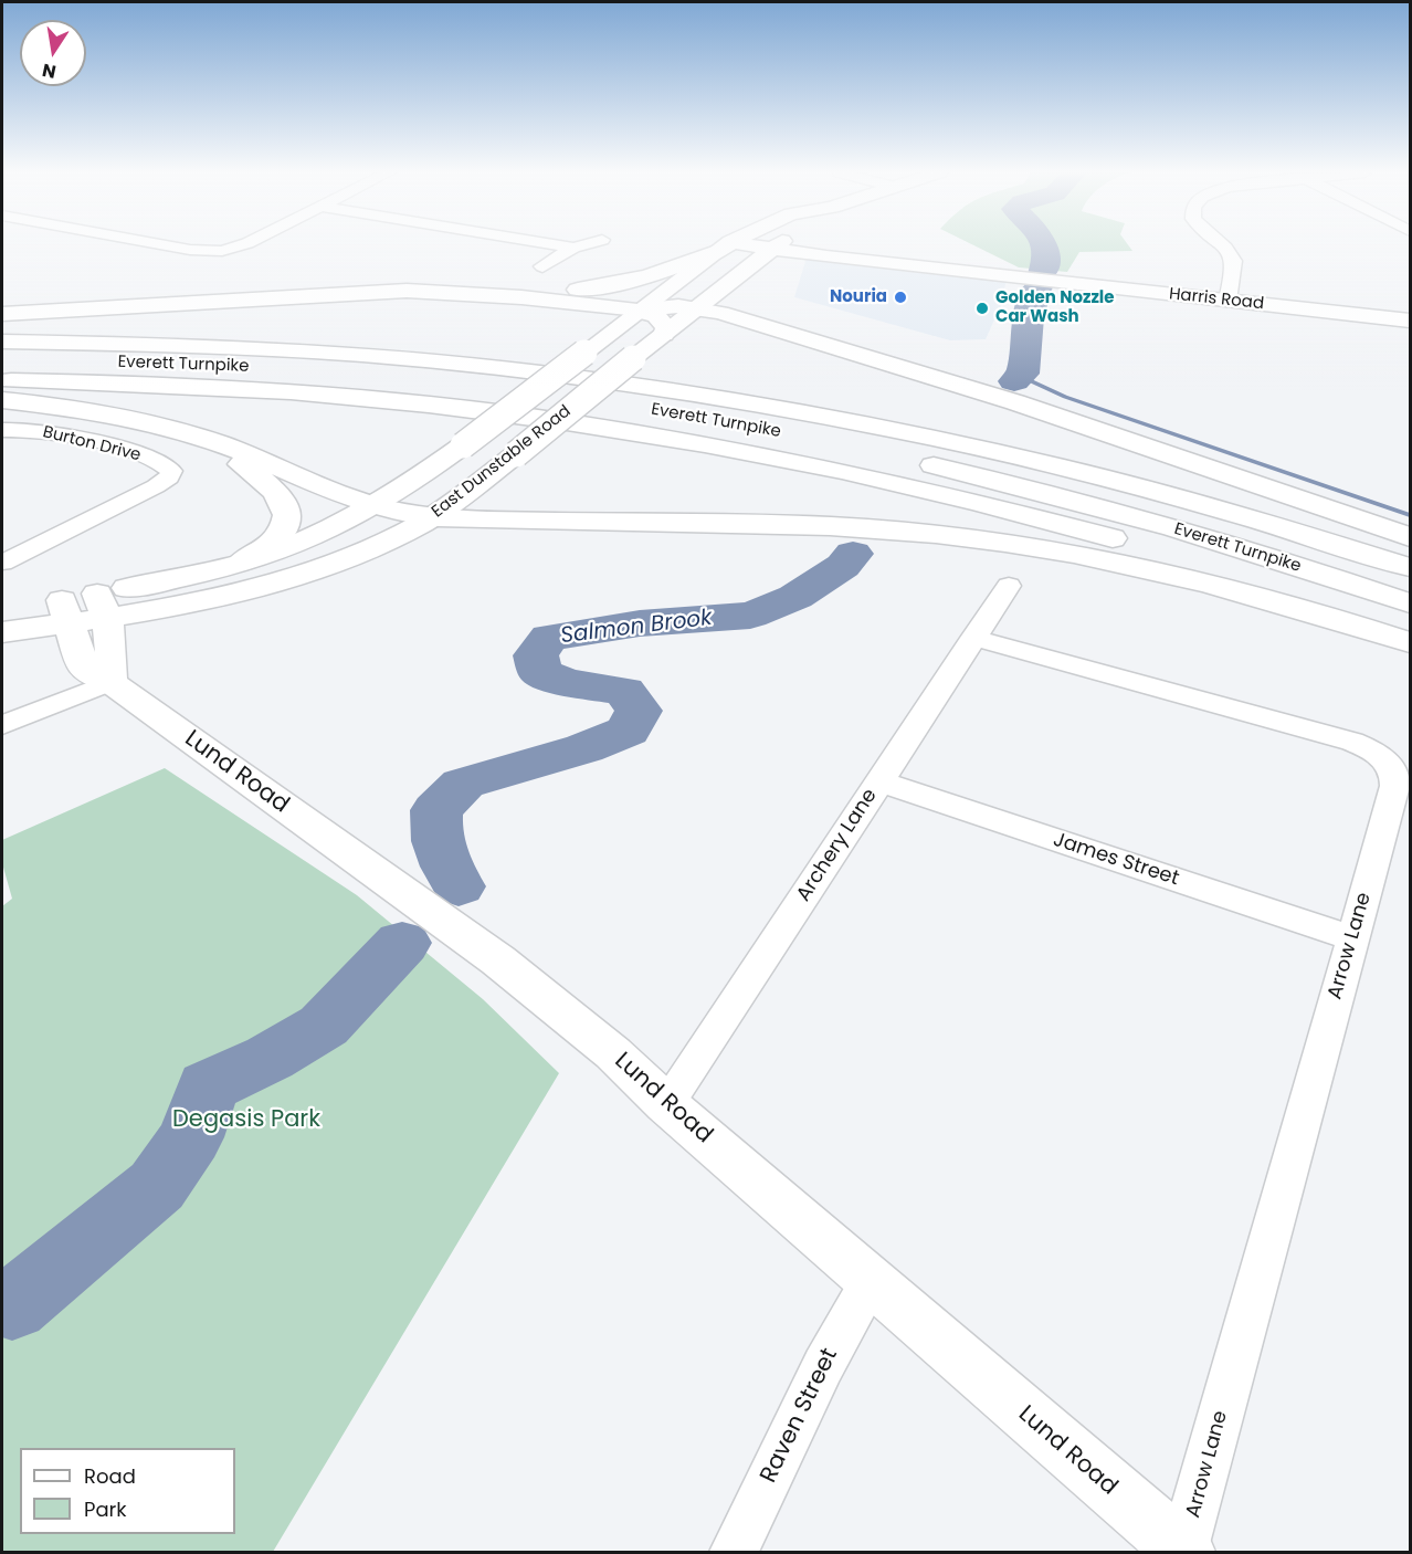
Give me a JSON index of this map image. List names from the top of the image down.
{
  "streets": {
    "main road": [
      "Harris Road",
      "Everett Turnpike",
      "East Dunstable Road",
      "Lund Road"
    ],
    "street": [
      "Burton Drive",
      "Archery Lane",
      "James Street",
      "Arrow Lane",
      "Raven Street"
    ]
  },
  "crossings": [
    ["Harris Road", "East Dunstable Road"],
    ["East Dunstable Road", "Lund Road"],
    ["Lund Road", "Archery Lane"],
    ["Lund Road", "Arrow Lane"],
    ["Lund Road", "Raven Street"],
    ["Archery Lane", "James Street"],
    ["Archery Lane", "Arrow Lane"],
    ["James Street", "Arrow Lane"]
  ],
  "water": ["Salmon Brook"],
  "parks": ["Degasis Park"],
  "places": ["Nouria", "Golden Nozzle Car Wash"],
  "legend": ["Road", "Park"],
  "north": "bottom"
}
